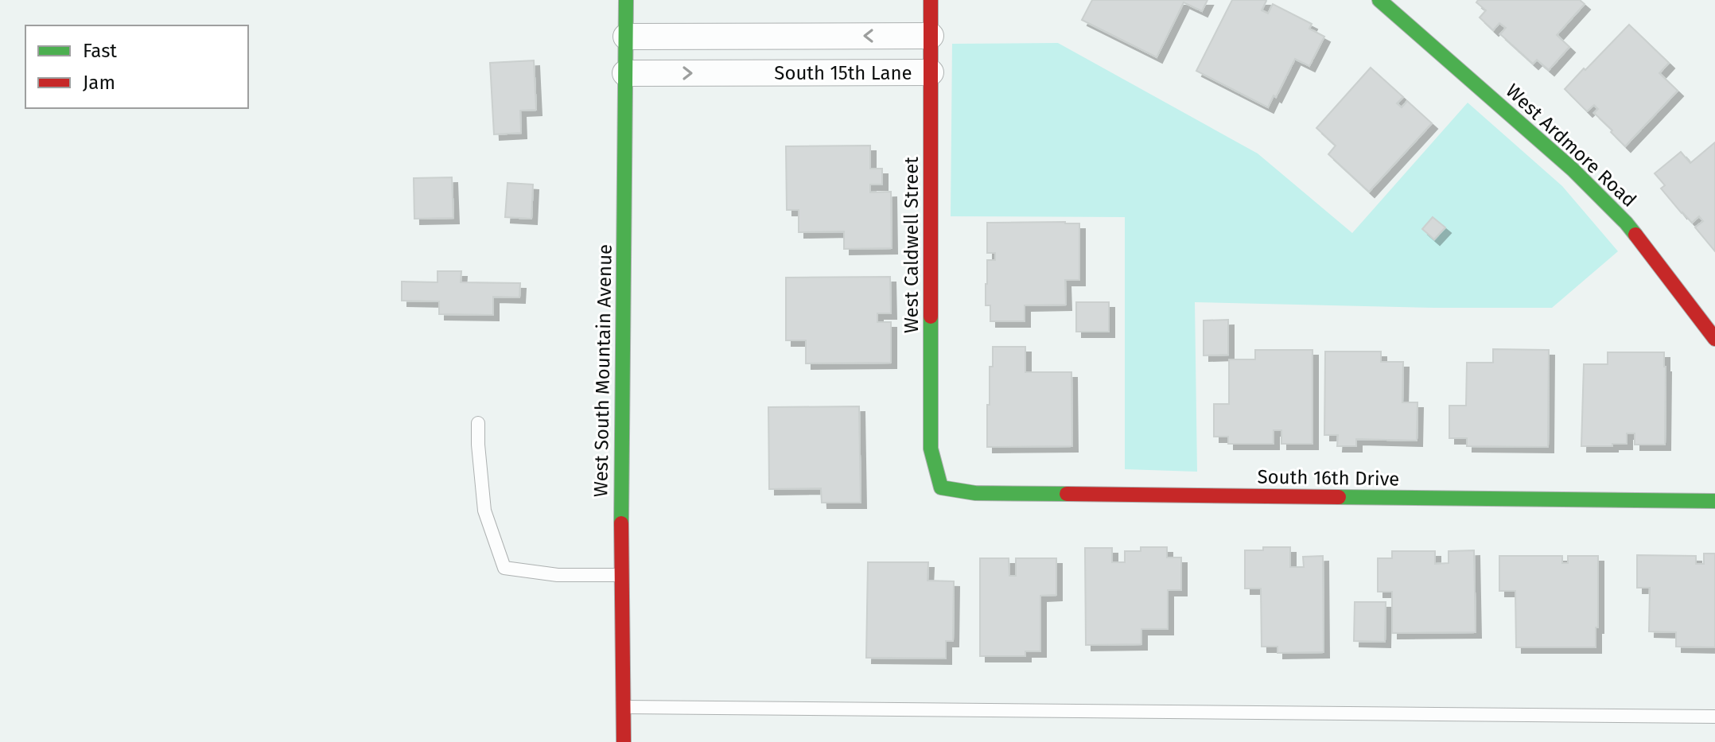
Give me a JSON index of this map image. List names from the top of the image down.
{
  "streets": {
    "street": [
      "South 15th Lane",
      "West Ardmore Road",
      "West Caldwell Street",
      "West South Mountain Avenue",
      "South 16th Drive"
    ]
  },
  "crossings": [
    ["South 15th Lane", "West Caldwell Street"],
    ["South 15th Lane", "West South Mountain Avenue"],
    ["West Caldwell Street", "South 16th Drive"]
  ],
  "legend": ["Fast", "Jam"]
}
